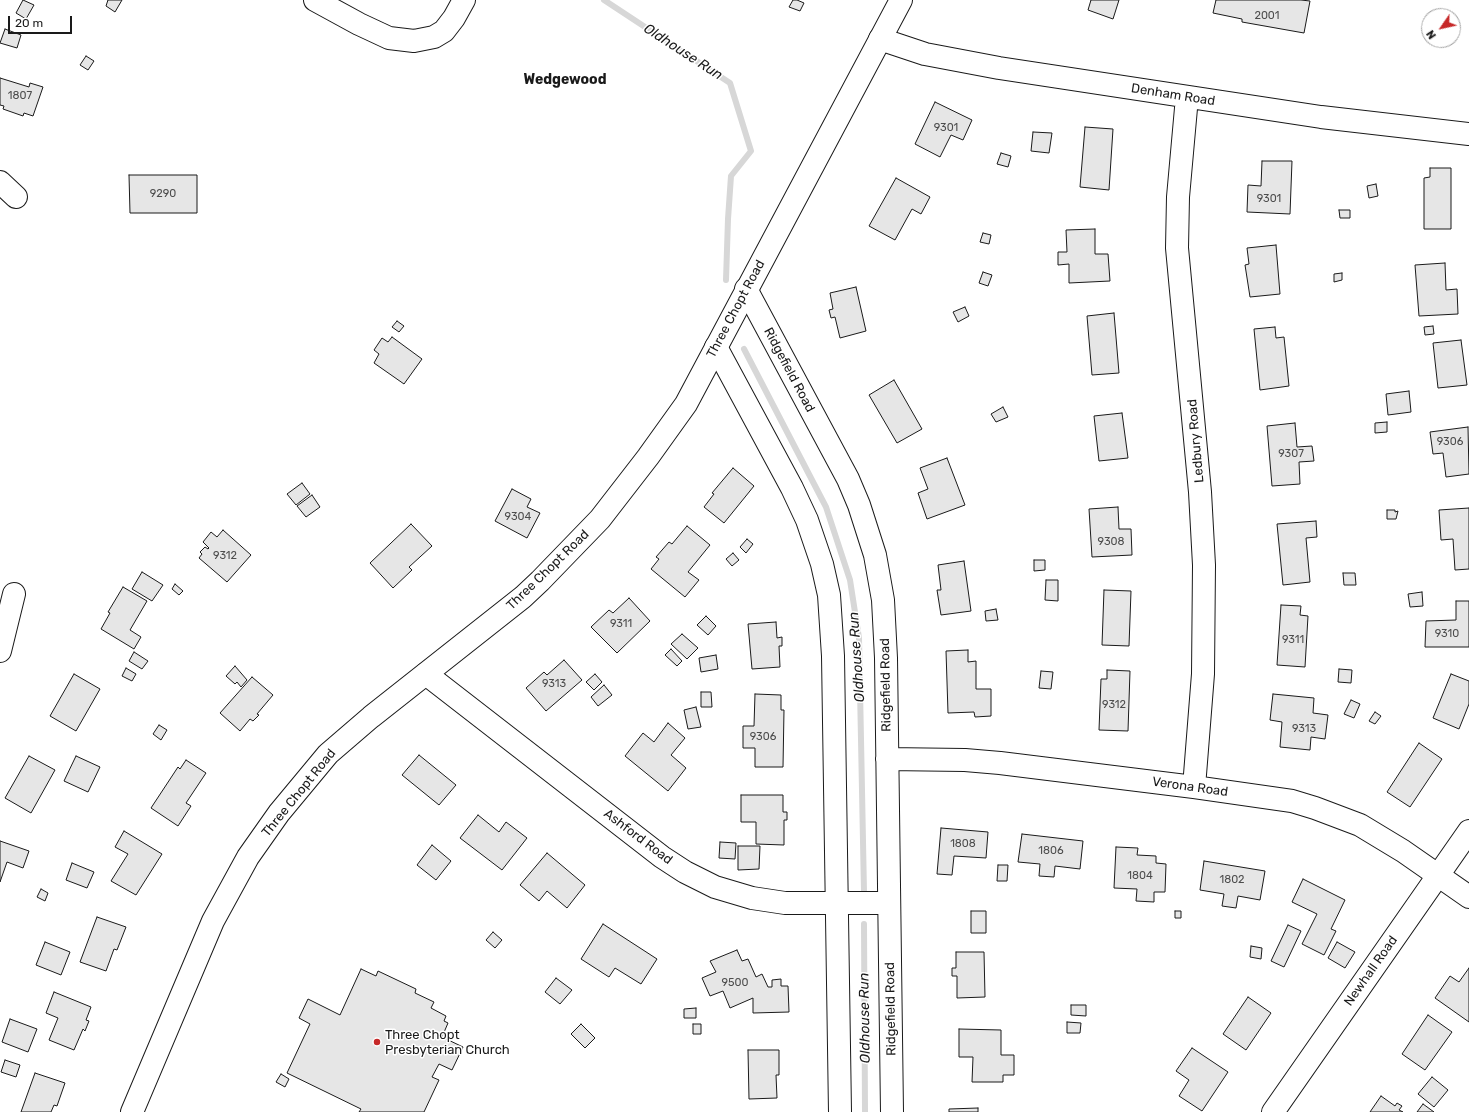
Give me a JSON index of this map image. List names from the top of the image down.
{
  "streets": {
    "street": [
      "Denham Road",
      "Three Chopt Road",
      "Ridgefield Road",
      "Ledbury Road",
      "Verona Road",
      "Ashford Road",
      "Newhall Road"
    ]
  },
  "crossings": [
    ["Denham Road", "Three Chopt Road"],
    ["Denham Road", "Ledbury Road"],
    ["Three Chopt Road", "Ridgefield Road"],
    ["Three Chopt Road", "Ashford Road"],
    ["Ridgefield Road", "Verona Road"],
    ["Ridgefield Road", "Ashford Road"],
    ["Ledbury Road", "Verona Road"],
    ["Verona Road", "Newhall Road"]
  ],
  "districts": ["Wedgewood"],
  "water": ["Oldhouse Run"],
  "places": ["Three Chopt Presbyterian Church"],
  "house_numbers": [
    "2001",
    "1807",
    "9301",
    "9290",
    "9301",
    "9306",
    "9307",
    "9304",
    "9308",
    "9312",
    "9311",
    "9310",
    "9311",
    "9313",
    "9312",
    "9313",
    "9306",
    "1808",
    "1806",
    "1804",
    "1802",
    "9500"
  ],
  "scale_bar": "20 m",
  "north": "bottom left"
}
